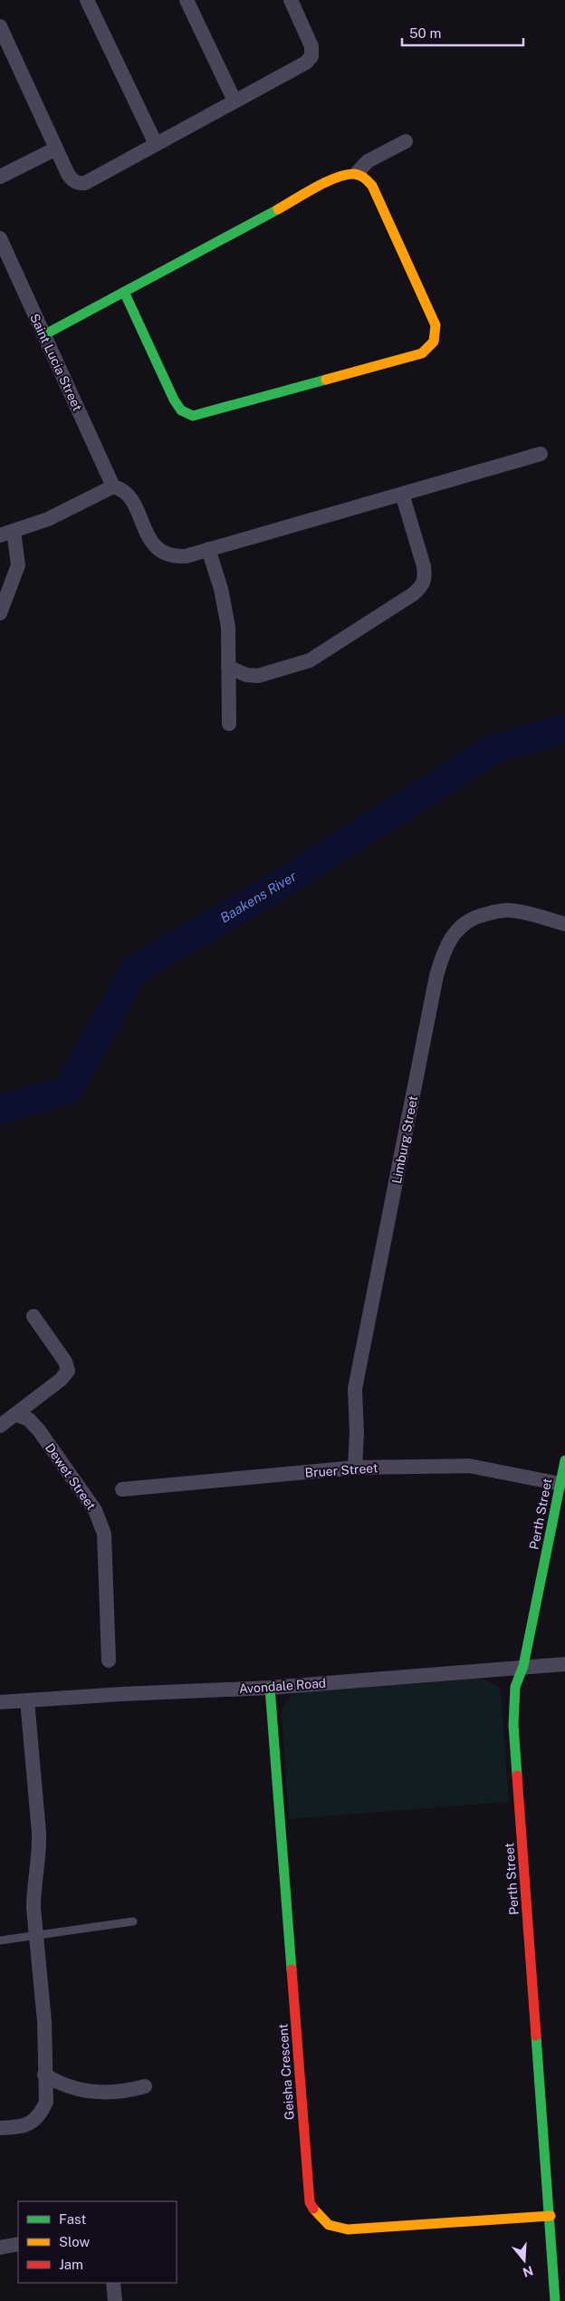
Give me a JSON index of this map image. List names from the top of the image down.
{
  "streets": {
    "street": [
      "Saint Lucia Street",
      "Limburg Street",
      "Bruer Street",
      "Dewet Street",
      "Perth Street",
      "Avondale Road",
      "Geisha Crescent"
    ]
  },
  "crossings": [
    ["Limburg Street", "Bruer Street"],
    ["Bruer Street", "Perth Street"],
    ["Perth Street", "Avondale Road"],
    ["Perth Street", "Geisha Crescent"],
    ["Avondale Road", "Geisha Crescent"]
  ],
  "water": ["Baakens River"],
  "legend": ["Fast", "Slow", "Jam"],
  "scale_bar": "50 m",
  "north": "bottom"
}
